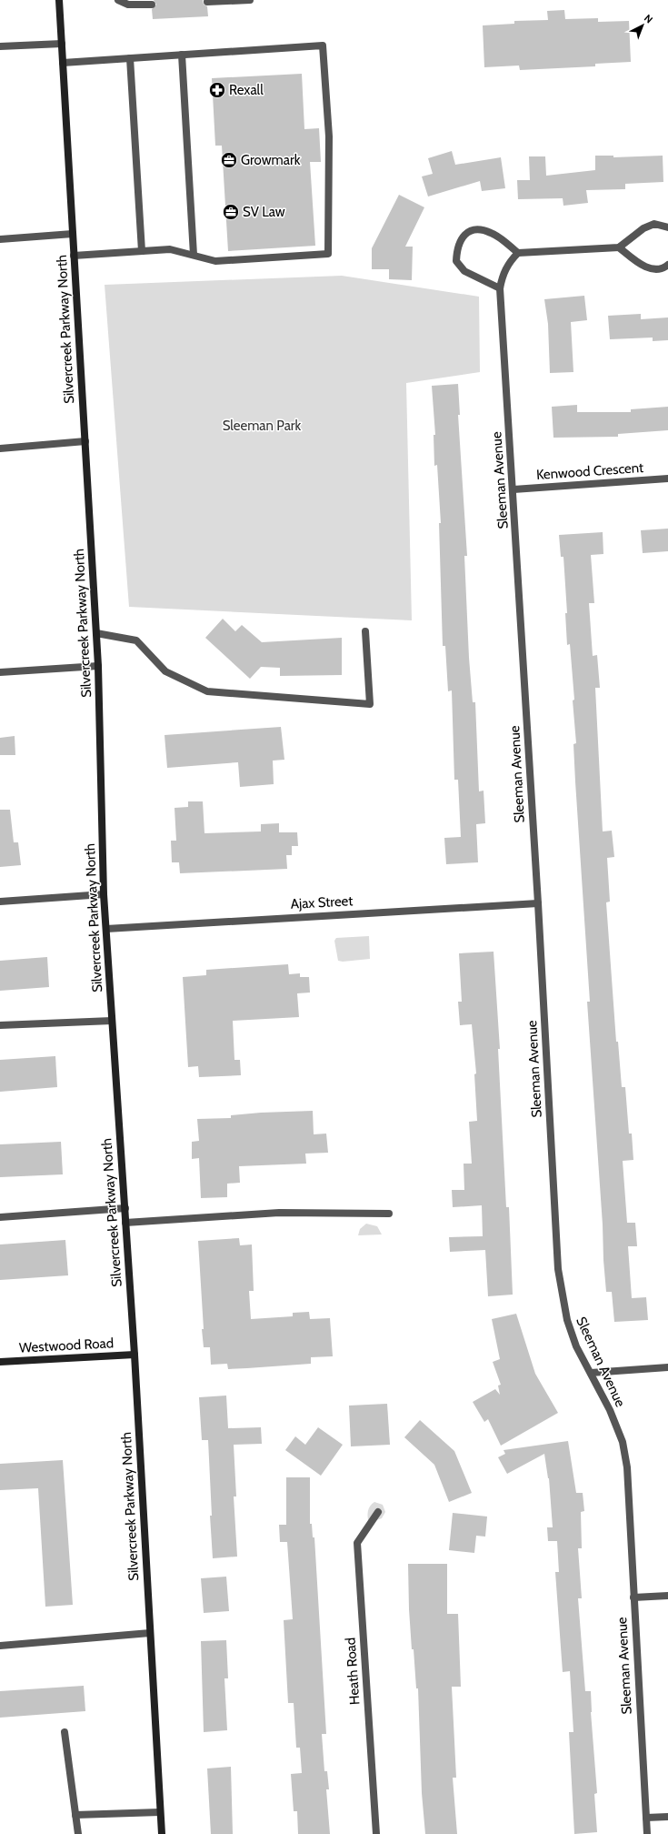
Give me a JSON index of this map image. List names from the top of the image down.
{
  "streets": {
    "main road": ["Silvercreek Parkway North", "Westwood Road"],
    "street": [
      "Kenwood Crescent",
      "Sleeman Avenue",
      "Ajax Street",
      "Heath Road"
    ]
  },
  "crossings": [
    ["Silvercreek Parkway North", "Ajax Street"],
    ["Silvercreek Parkway North", "Westwood Road"],
    ["Kenwood Crescent", "Sleeman Avenue"],
    ["Sleeman Avenue", "Ajax Street"]
  ],
  "parks": ["Sleeman Park"],
  "places": {
    "pharmacy": ["Rexall"],
    "office": ["Growmark", "SV Law"]
  },
  "north": "top right"
}
